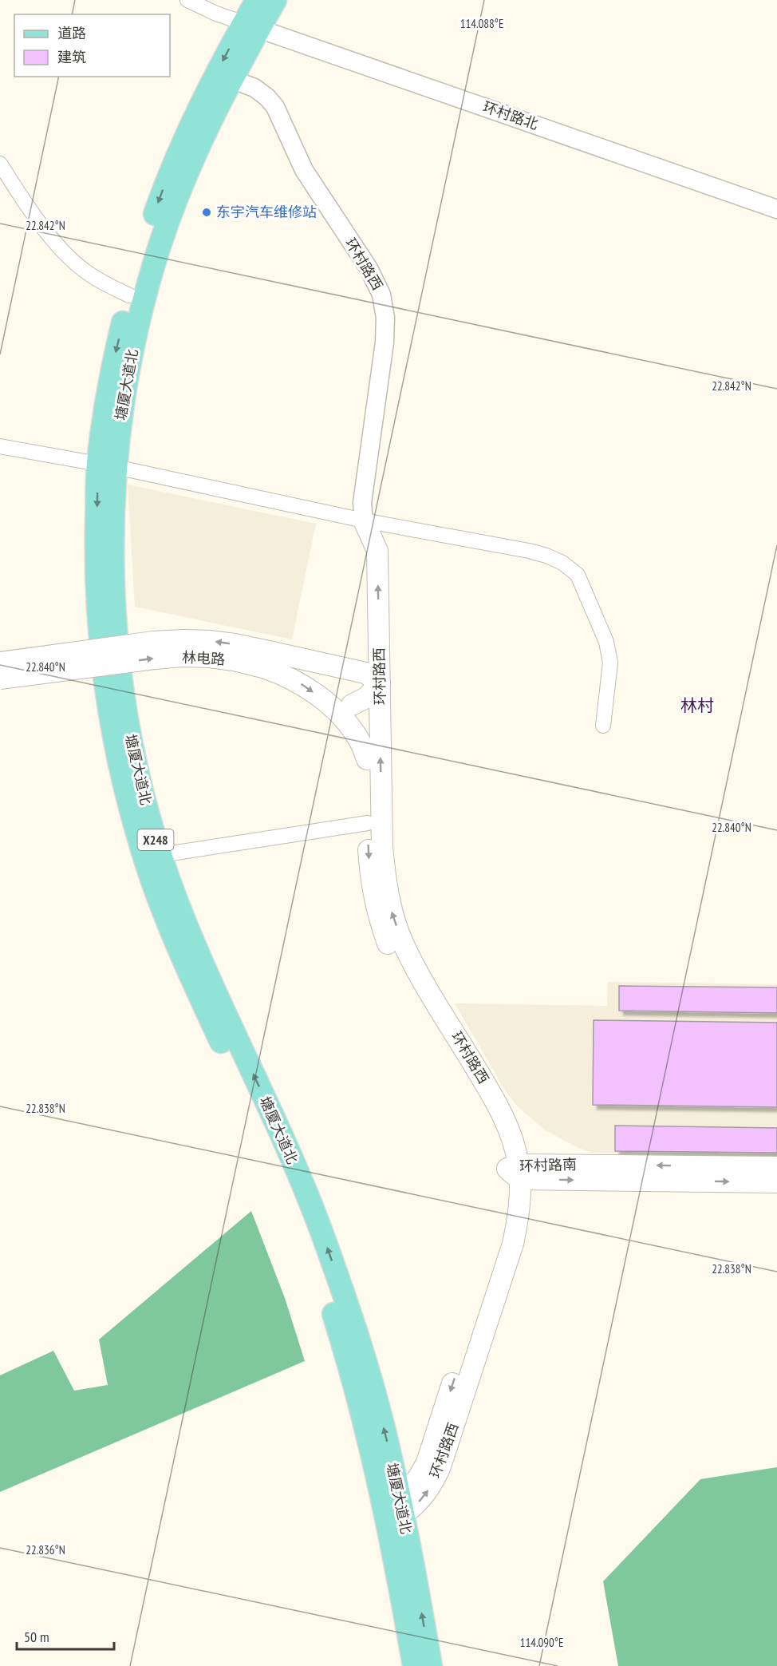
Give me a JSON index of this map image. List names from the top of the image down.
{
  "streets": {
    "main road": [
      "环村路西",
      "塘厦大道北",
      "林电路",
      "X248",
      "环村路南"
    ],
    "street": ["环村路北"]
  },
  "crossings": [
    ["环村路北", "塘厦大道北"],
    ["环村路西", "塘厦大道北"],
    ["环村路西", "林电路"],
    ["环村路西", "环村路南"]
  ],
  "districts": ["林村"],
  "places": ["东宇汽车维修站"],
  "legend": ["道路", "建筑"],
  "scale_bar": "50 m",
  "coordinates": [
    "114.088°E",
    "22.842°N",
    "22.840°N",
    "22.838°N",
    "22.836°N",
    "114.090°E"
  ]
}
